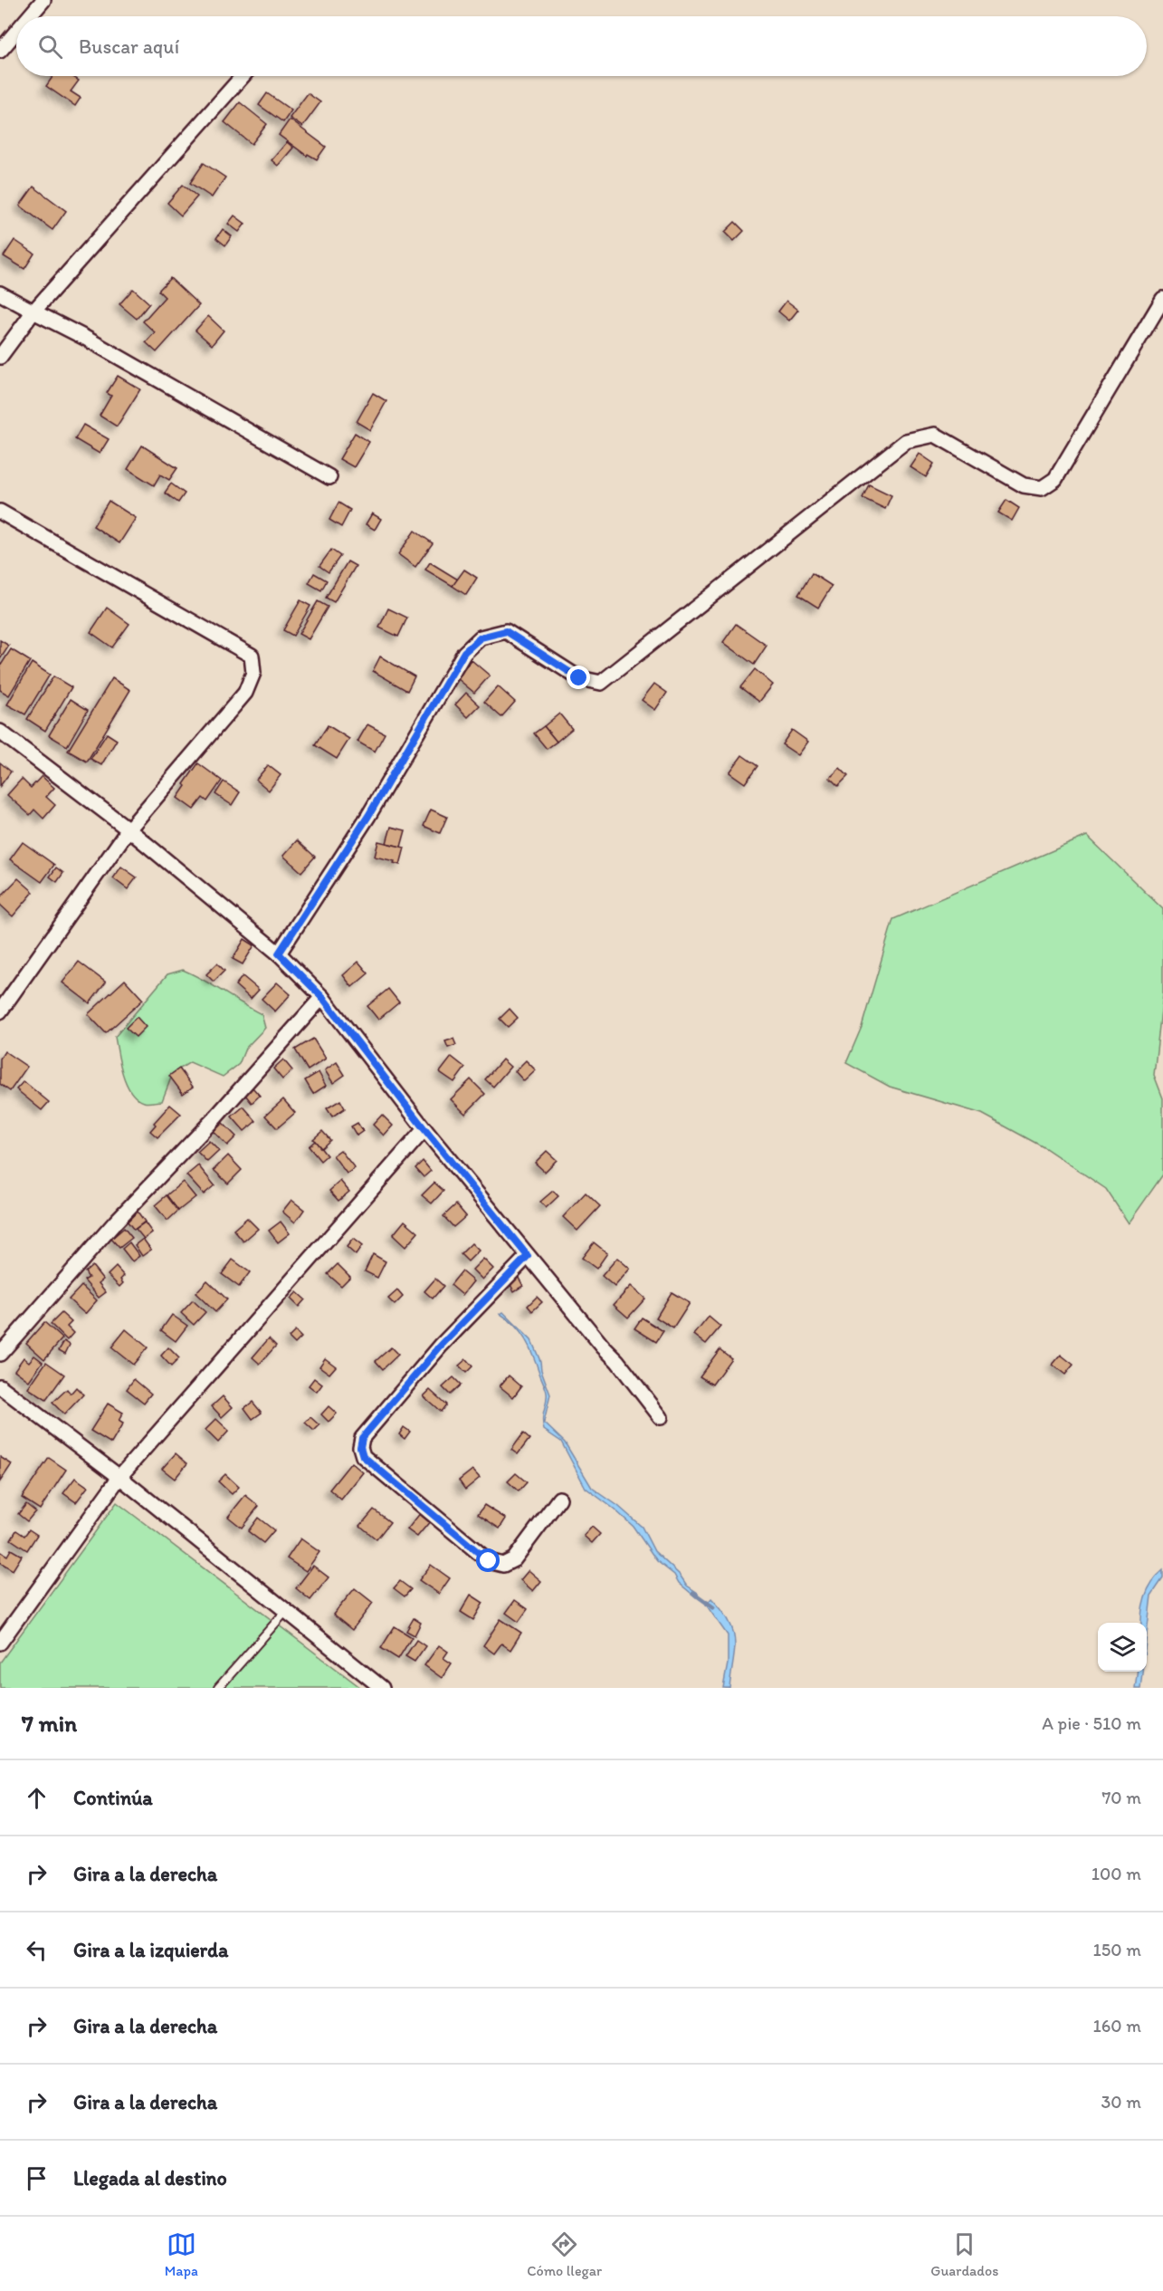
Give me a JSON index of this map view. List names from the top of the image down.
{
  "page": {
    "search": "Buscar aquí",
    "heading": ["7 min", "A pie · 510 m"],
    "list": [
      ["Continúa", "70 m"],
      ["Gira a la derecha", "100 m"],
      ["Gira a la izquierda", "150 m"],
      ["Gira a la derecha", "160 m"],
      ["Gira a la derecha", "30 m"],
      "Llegada al destino"
    ],
    "nav": ["Mapa", "Cómo llegar", "Guardados"]
  }
}
